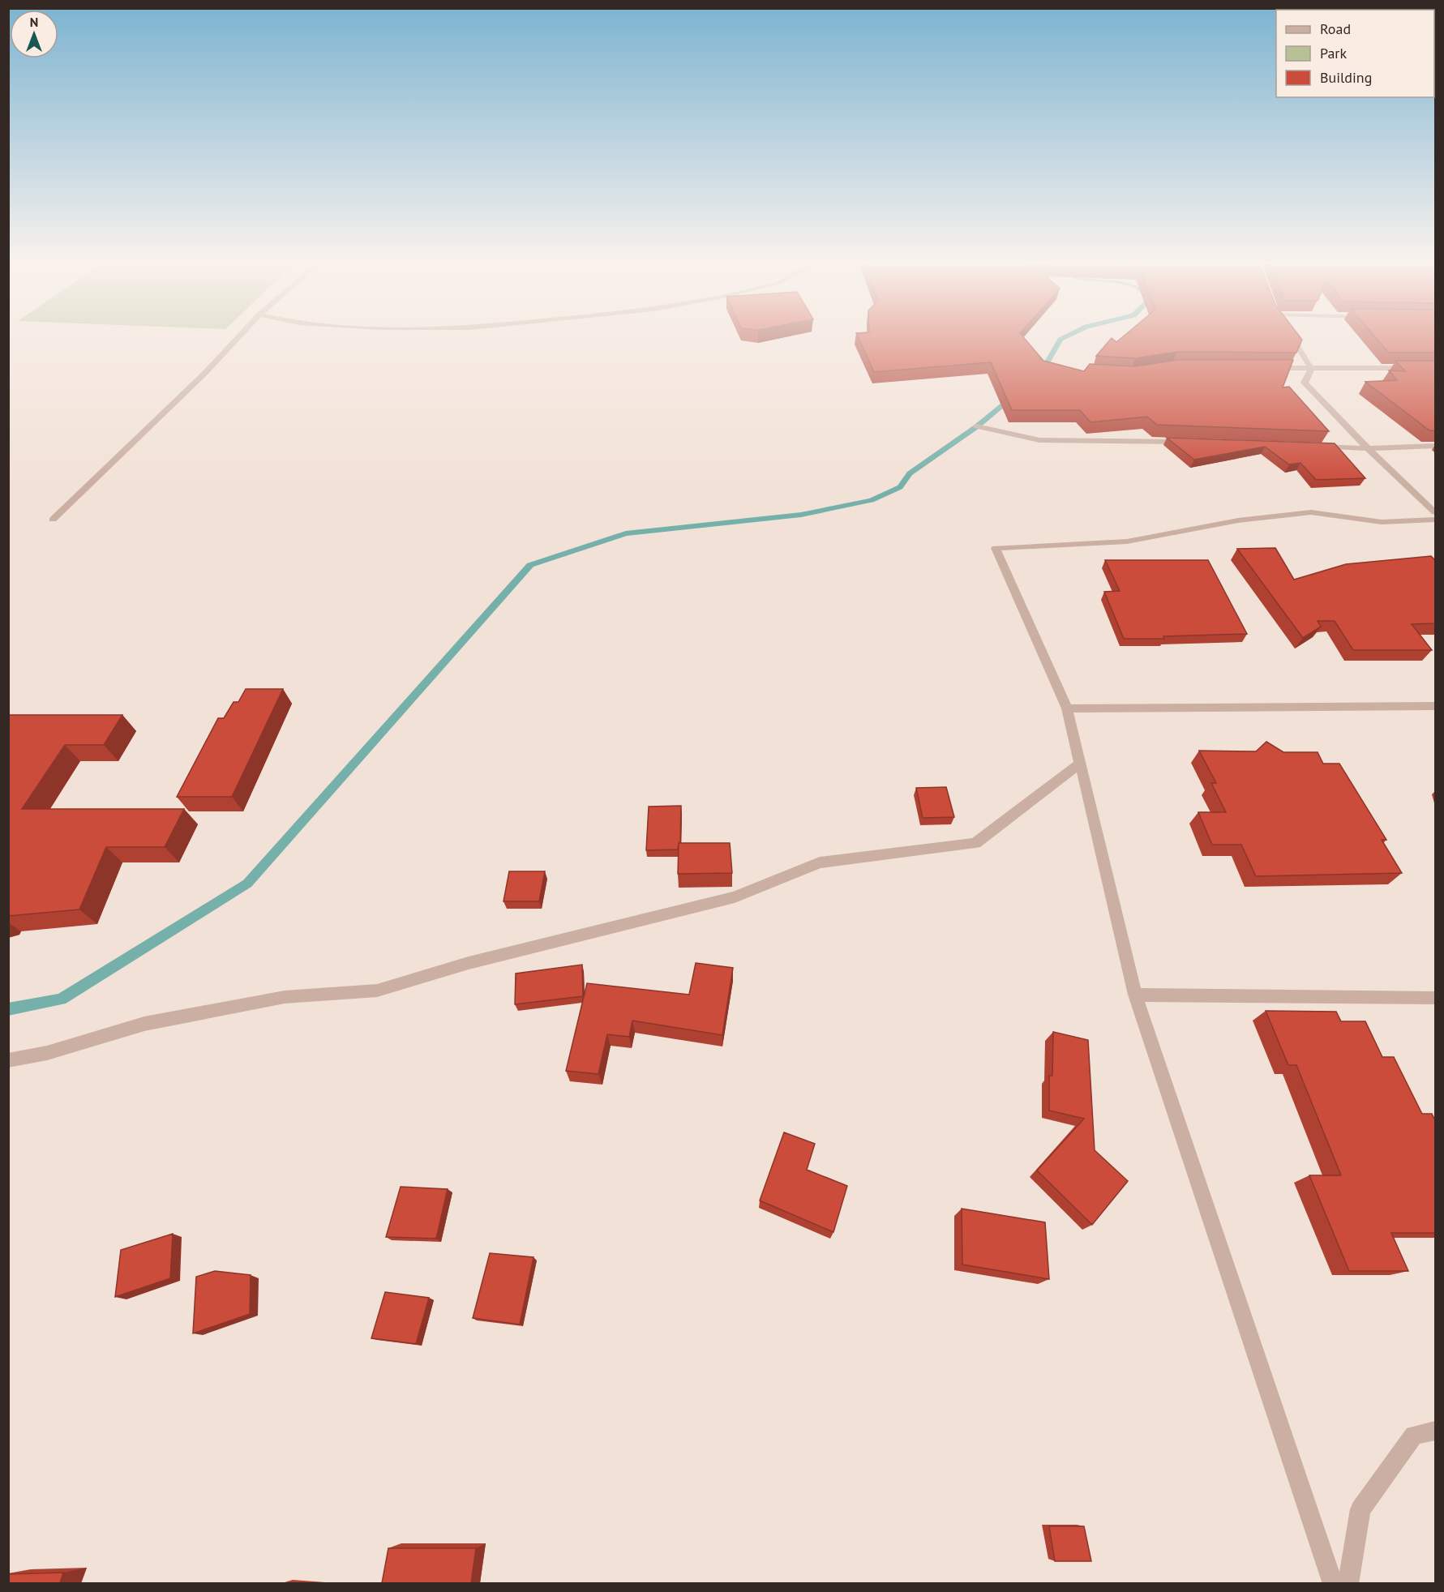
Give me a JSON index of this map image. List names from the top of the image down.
{
  "legend": ["Road", "Park", "Building"],
  "north": "top"
}
